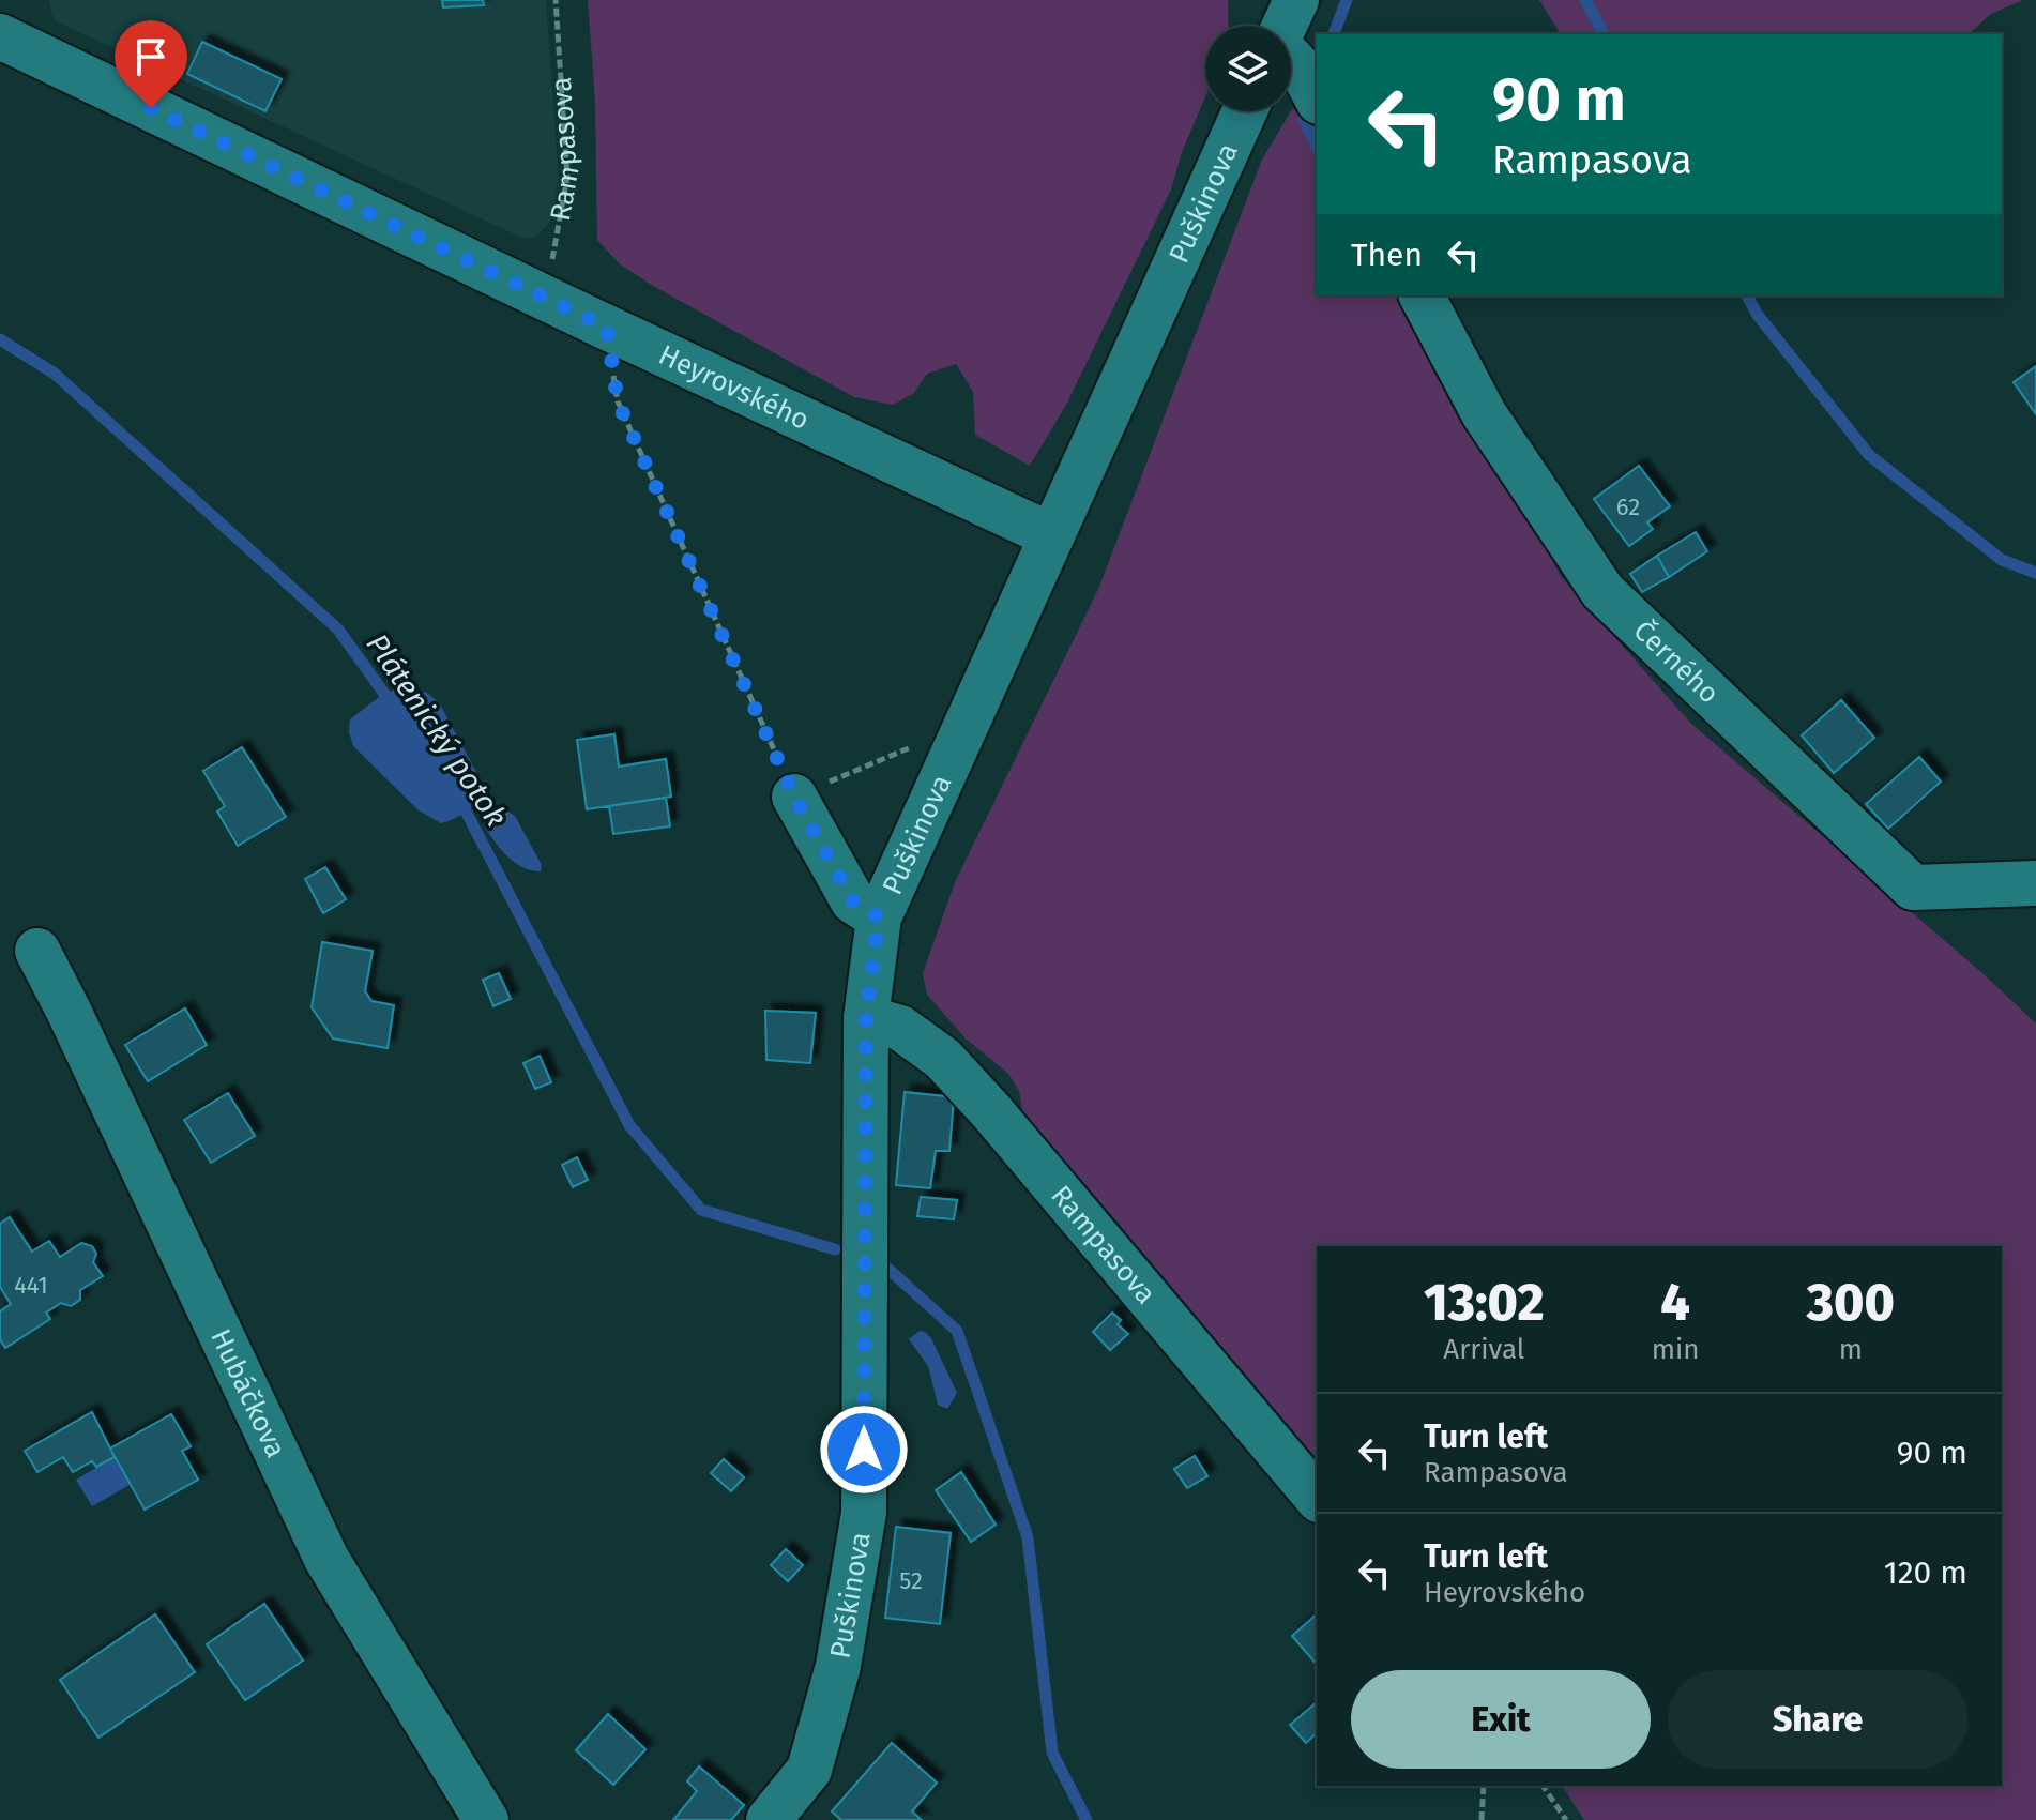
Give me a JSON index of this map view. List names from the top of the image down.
{
  "streets": {
    "street": [
      "Rampasova",
      "Puškinova",
      "Heyrovského",
      "Černého",
      "Hubáčkova"
    ]
  },
  "crossings": [
    ["Rampasova", "Puškinova"],
    ["Rampasova", "Heyrovského"],
    ["Puškinova", "Heyrovského"]
  ],
  "water": ["Plátenický potok"],
  "house_numbers": ["62", "441", "52"],
  "page": {
    "turn": ["90 m", "Rampasova"],
    "then": "Then",
    "eta": [
      "13:02",
      "Arrival",
      "4",
      "min",
      "300",
      "m"
    ],
    "list": [
      {
        "name": "Turn left",
        "note": "Rampasova",
        "value": "90 m"
      },
      {
        "name": "Turn left",
        "note": "Heyrovského",
        "value": "120 m"
      }
    ],
    "buttons": ["Exit", "Share"]
  }
}
